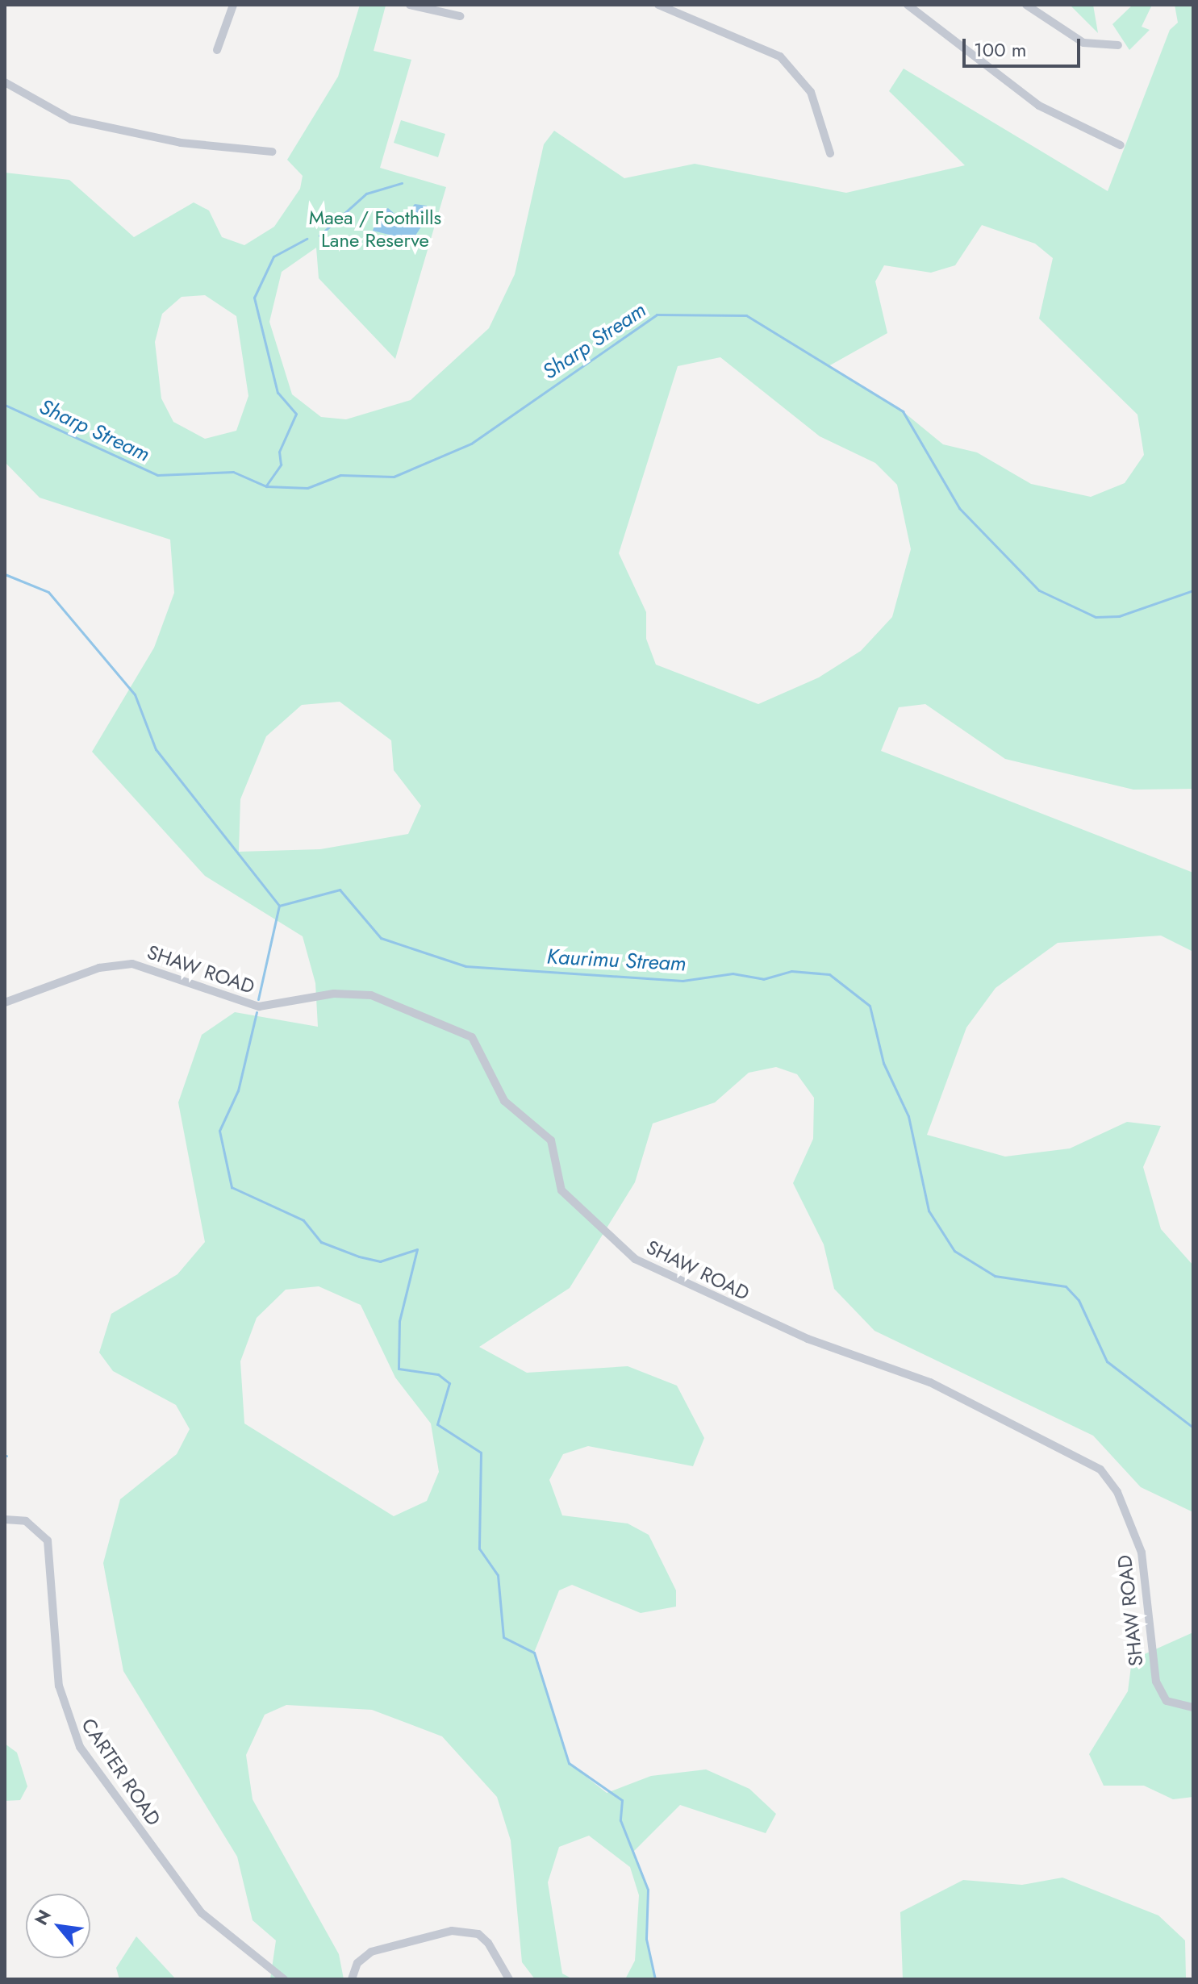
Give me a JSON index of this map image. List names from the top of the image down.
{
  "streets": {
    "street": ["SHAW ROAD", "CARTER ROAD"]
  },
  "water": ["Sharp Stream", "Kaurimu Stream"],
  "parks": ["Maea / Foothills Lane Reserve"],
  "scale_bar": "100 m",
  "north": "top left"
}
